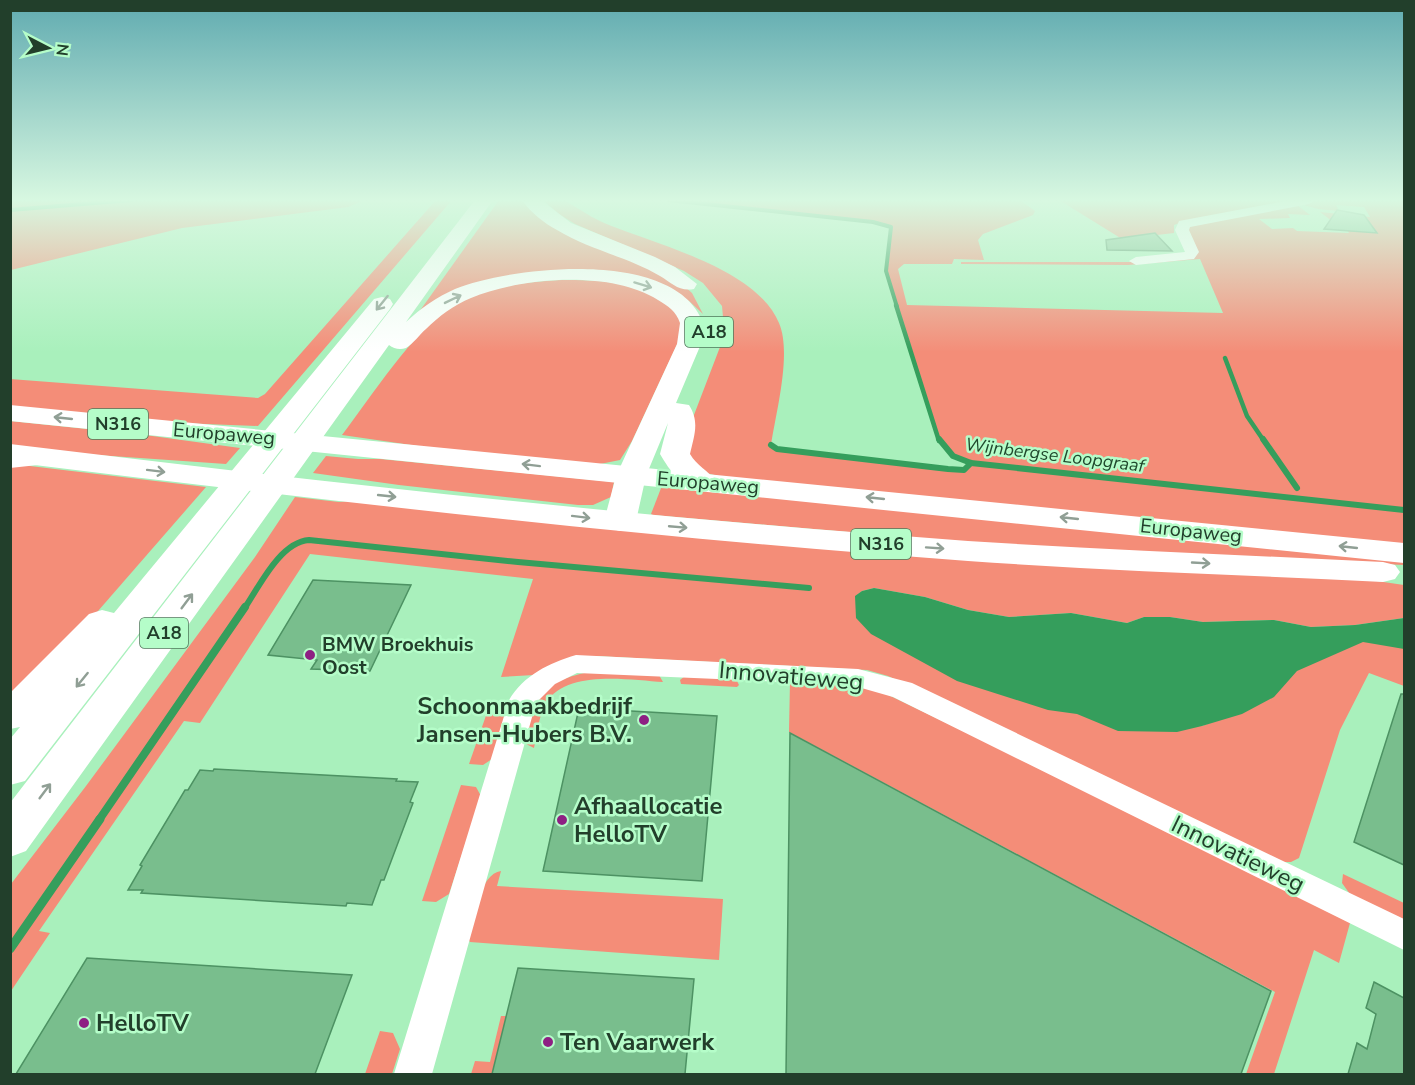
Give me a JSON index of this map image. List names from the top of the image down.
{
  "streets": {
    "main road": ["A18", "N316", "Europaweg"],
    "street": ["Innovatieweg"]
  },
  "crossings": [
    ["A18", "Europaweg"]
  ],
  "water": ["Wijnbergse Loopgraaf"],
  "places": [
    "BMW Broekhuis Oost",
    "Schoonmaakbedrijf Jansen-Hubers B.V.",
    "Afhaallocatie HelloTV",
    "HelloTV",
    "Ten Vaarwerk"
  ],
  "north": "right"
}
